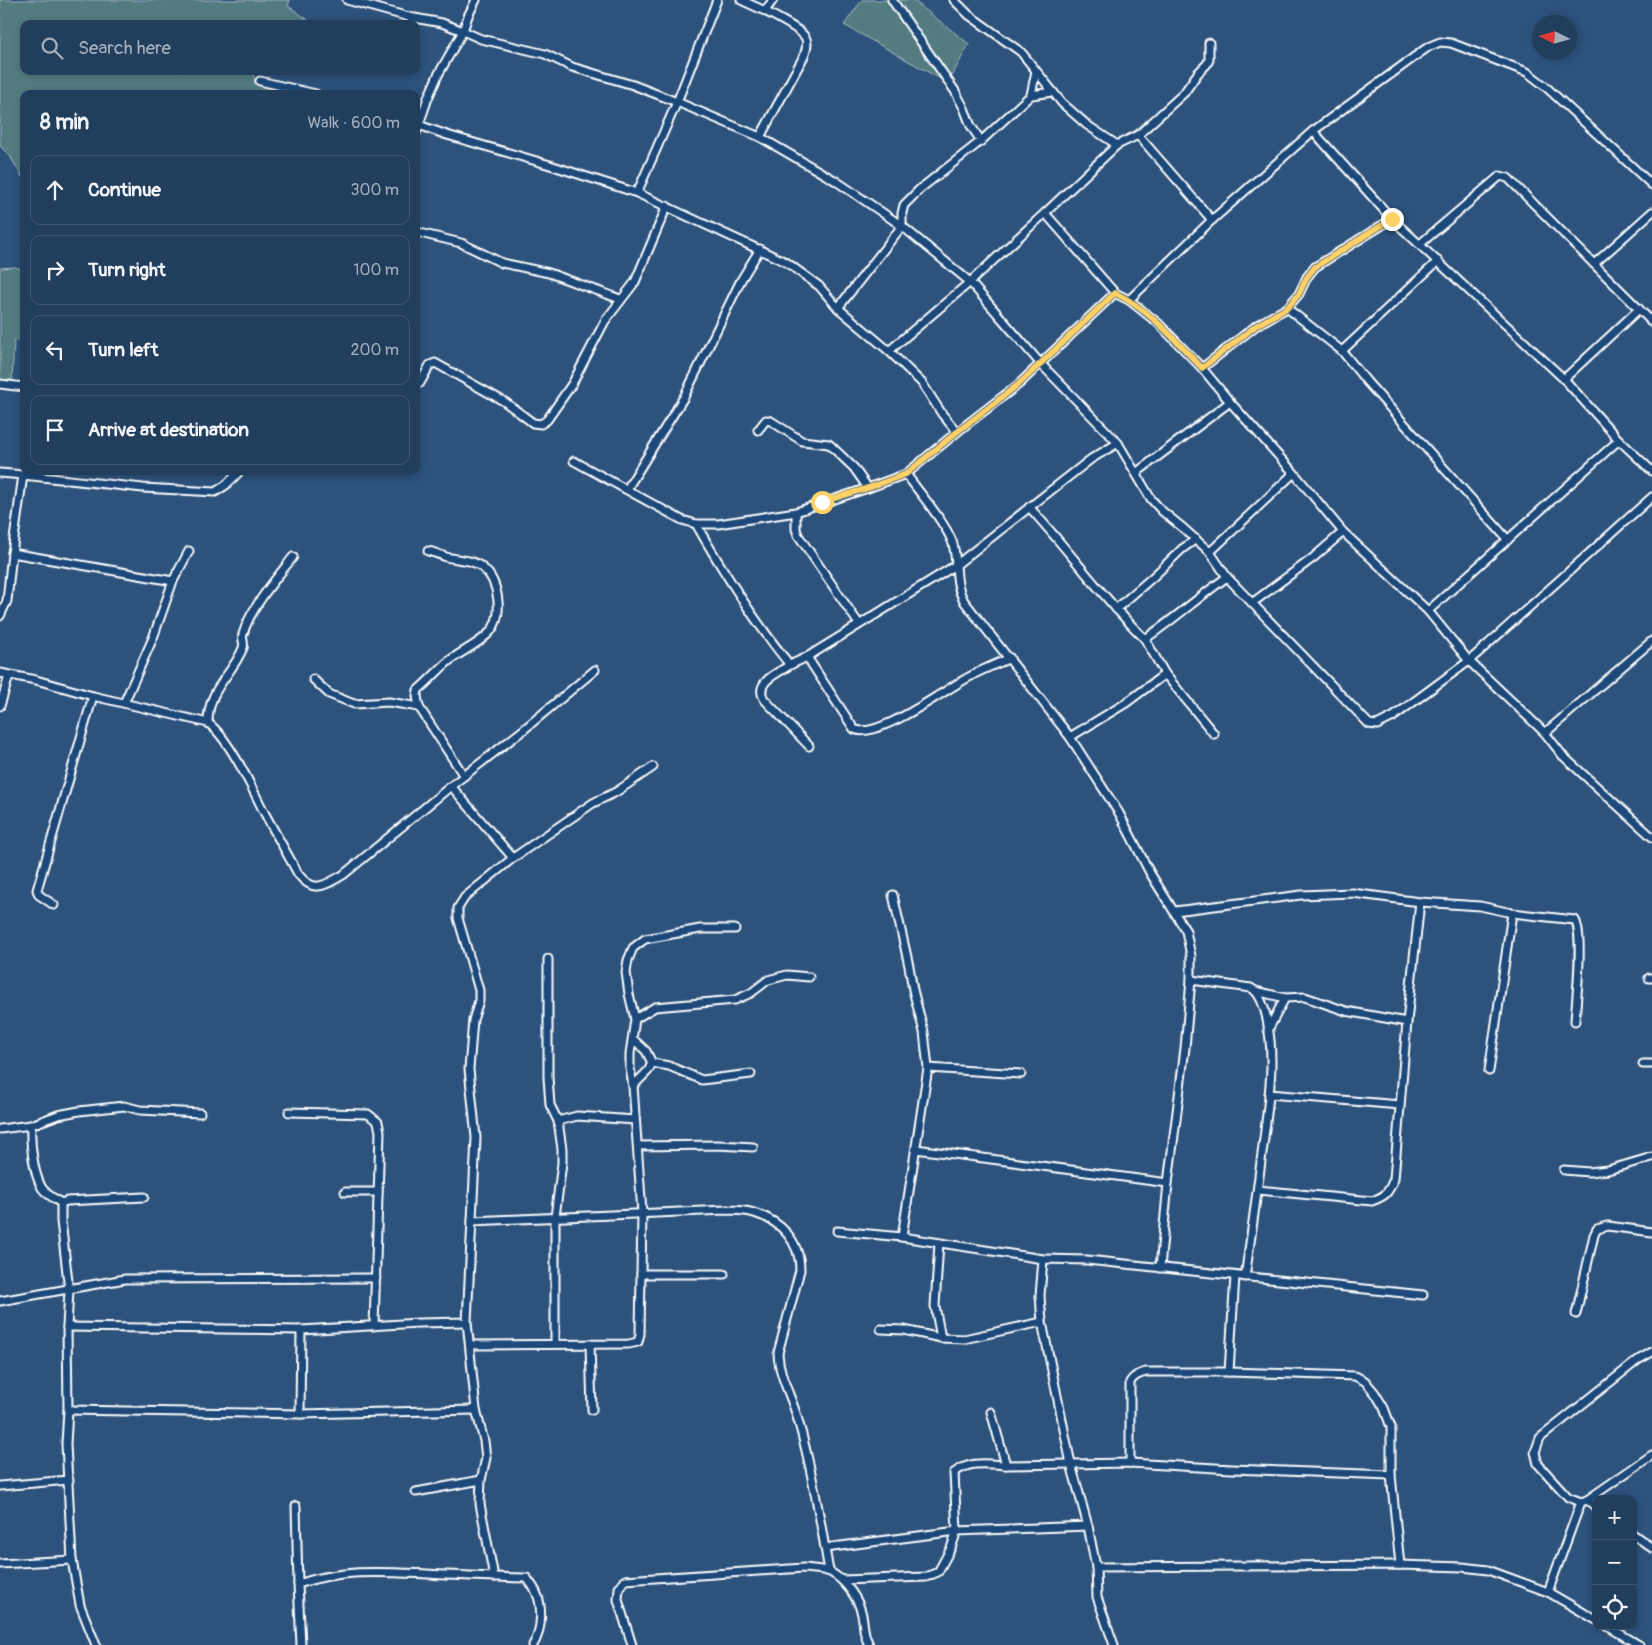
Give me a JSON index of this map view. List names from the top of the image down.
{
  "north": "left",
  "page": {
    "search": "Search here",
    "heading": ["8 min", "Walk · 600 m"],
    "list": [
      ["Continue", "300 m"],
      ["Turn right", "100 m"],
      ["Turn left", "200 m"],
      "Arrive at destination"
    ],
    "map_buttons": ["+", "−"]
  }
}
